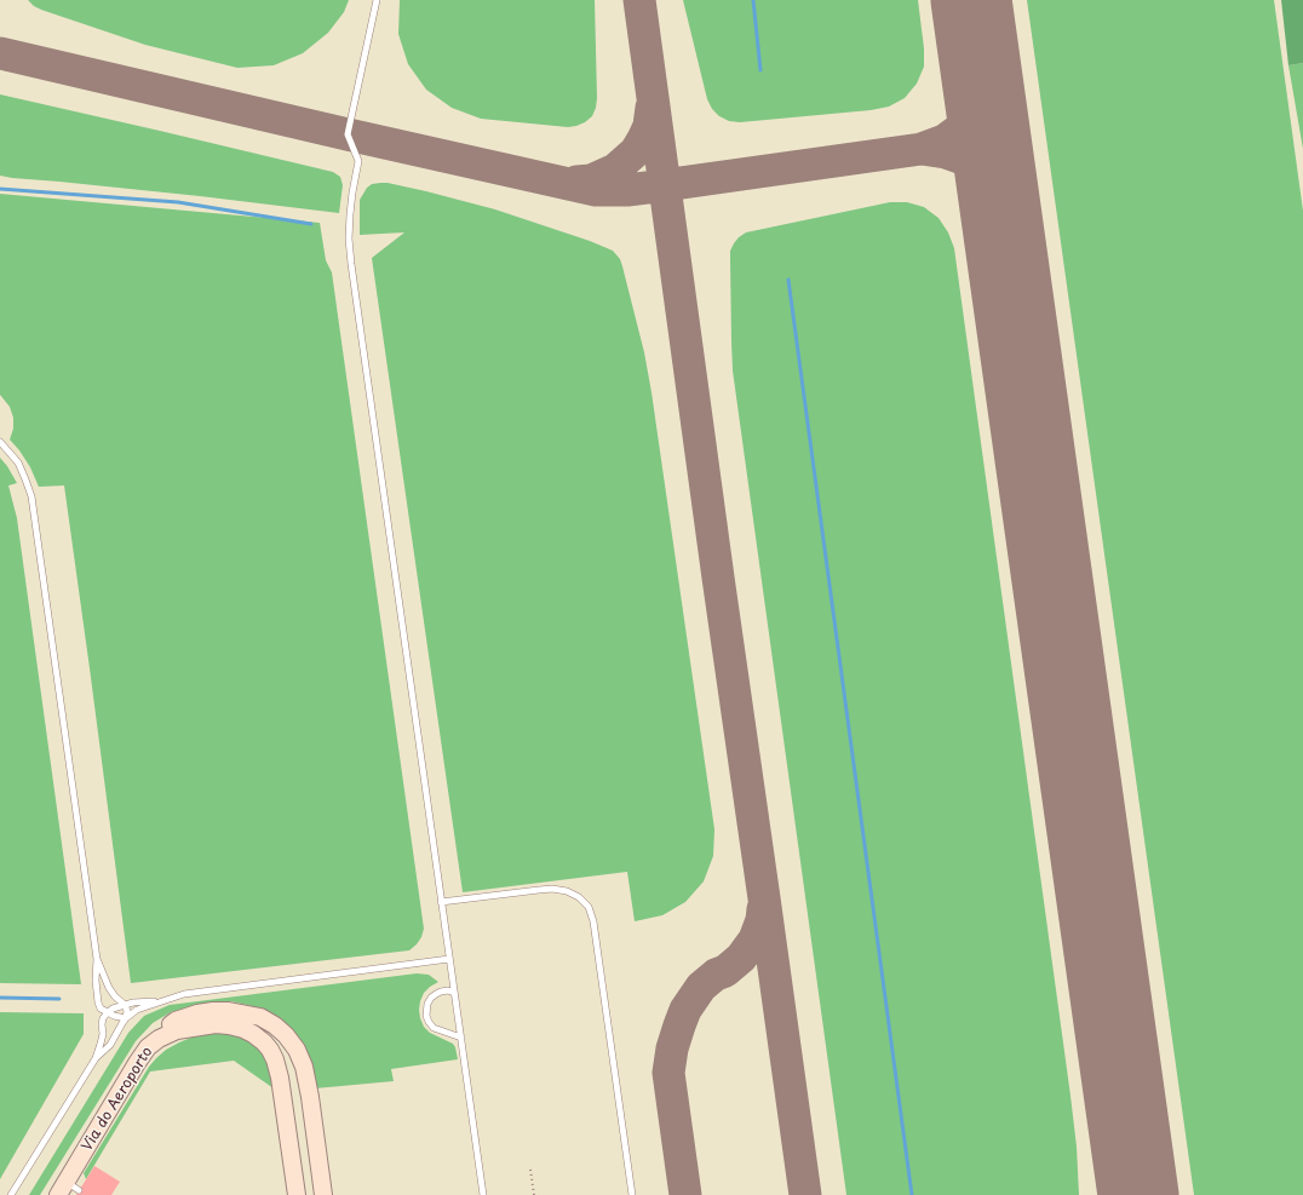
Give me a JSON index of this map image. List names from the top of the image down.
{
  "streets": {
    "street": ["Via do Aeroporto"]
  }
}
